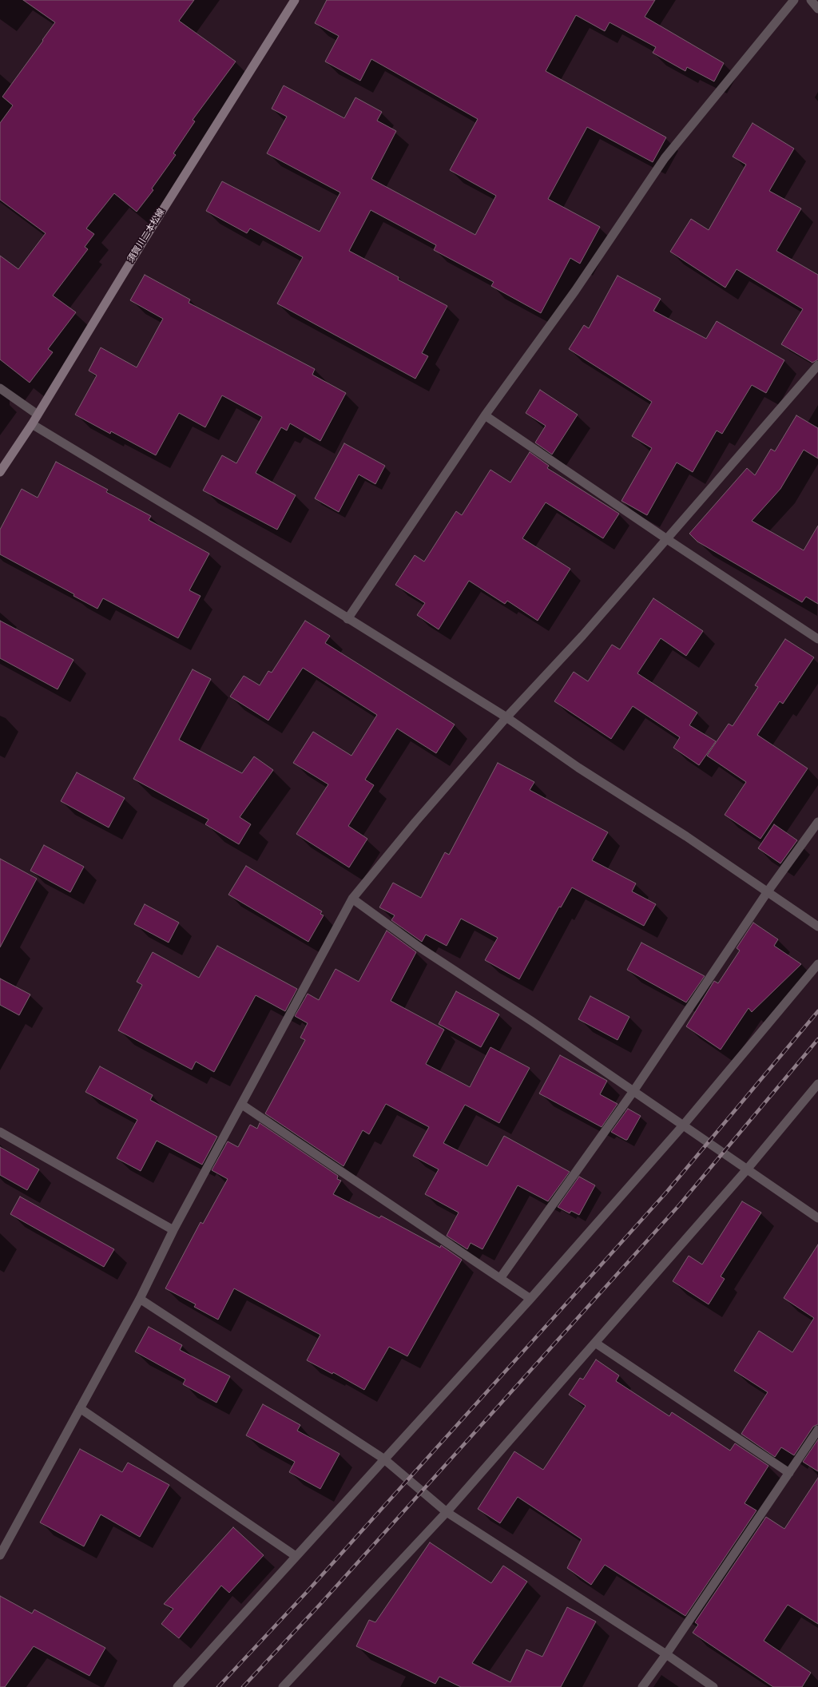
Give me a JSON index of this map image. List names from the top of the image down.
{
  "streets": {
    "main road": ["須賀川二本松線"]
  }
}
